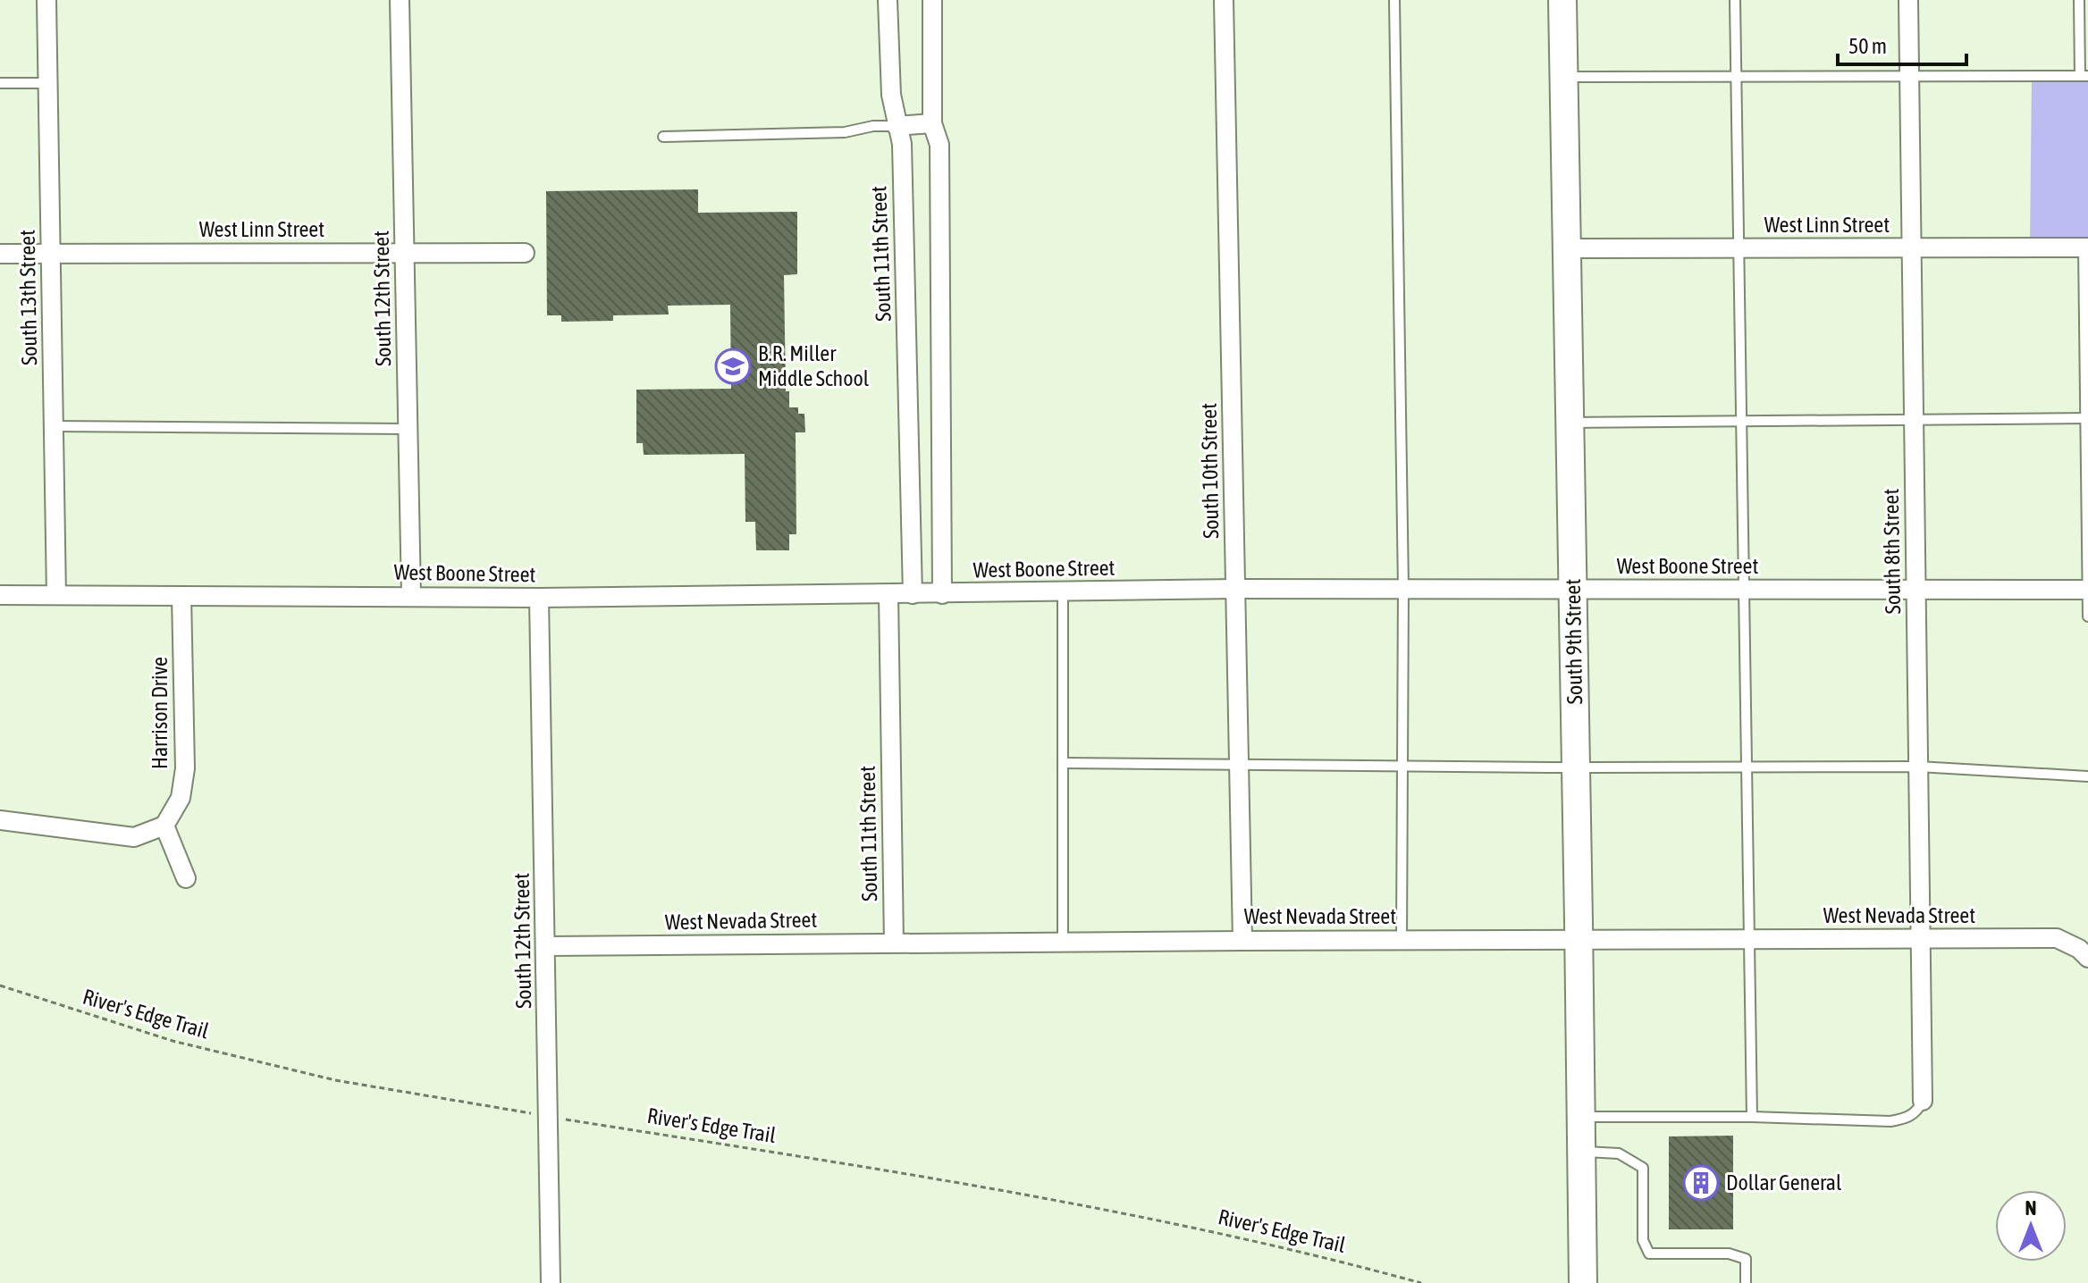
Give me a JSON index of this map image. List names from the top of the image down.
{
  "streets": {
    "main road": ["South 9th Street"],
    "street": [
      "West Linn Street",
      "South 11th Street",
      "South 13th Street",
      "South 12th Street",
      "South 10th Street",
      "South 8th Street",
      "West Boone Street",
      "Harrison Drive",
      "West Nevada Street"
    ],
    "path": ["River's Edge Trail"]
  },
  "crossings": [
    ["West Linn Street", "South 13th Street"],
    ["West Linn Street", "South 12th Street"],
    ["West Linn Street", "South 8th Street"],
    ["West Linn Street", "South 9th Street"],
    ["South 11th Street", "West Boone Street"],
    ["South 11th Street", "West Nevada Street"],
    ["South 13th Street", "West Boone Street"],
    ["South 12th Street", "West Boone Street"],
    ["South 12th Street", "West Nevada Street"],
    ["South 12th Street", "River's Edge Trail"],
    ["South 10th Street", "West Boone Street"],
    ["South 10th Street", "West Nevada Street"],
    ["South 8th Street", "West Boone Street"],
    ["South 8th Street", "West Nevada Street"],
    ["West Boone Street", "South 9th Street"],
    ["West Boone Street", "Harrison Drive"],
    ["South 9th Street", "West Nevada Street"]
  ],
  "places": {
    "school or university": ["B.R. Miller Middle School"],
    "building": ["Dollar General"]
  },
  "scale_bar": "50 m",
  "north": "top"
}
